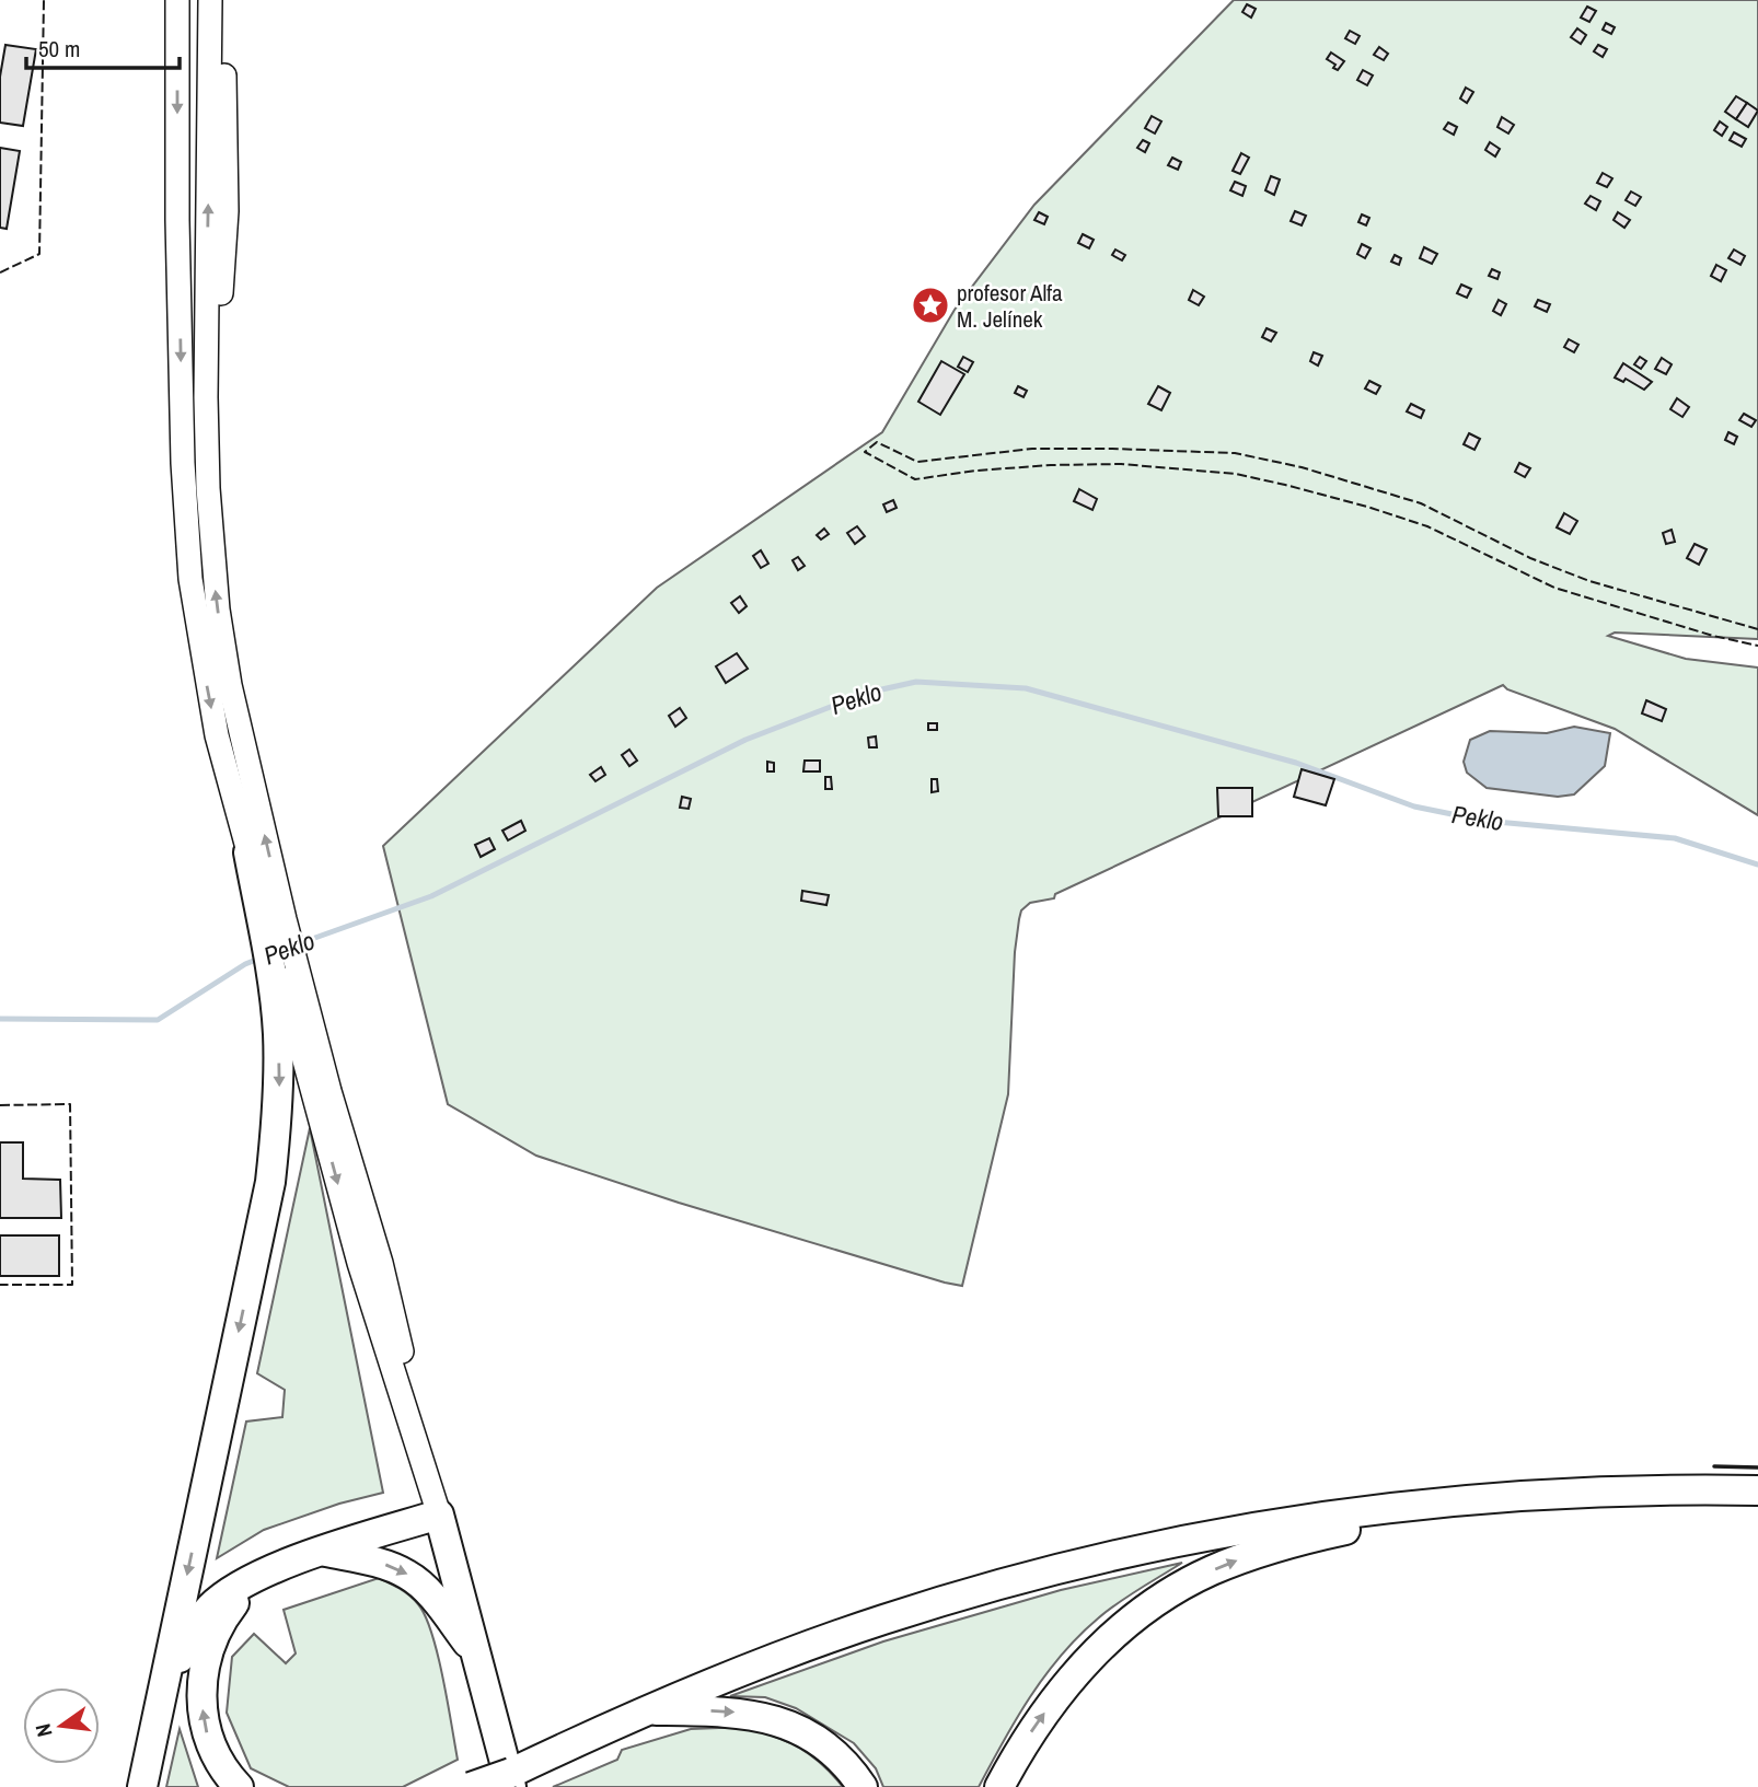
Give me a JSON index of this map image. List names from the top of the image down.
{
  "water": ["Peklo"],
  "places": {
    "place": ["profesor Alfa M. Jelínek"]
  },
  "scale_bar": "50 m",
  "north": "left"
}
